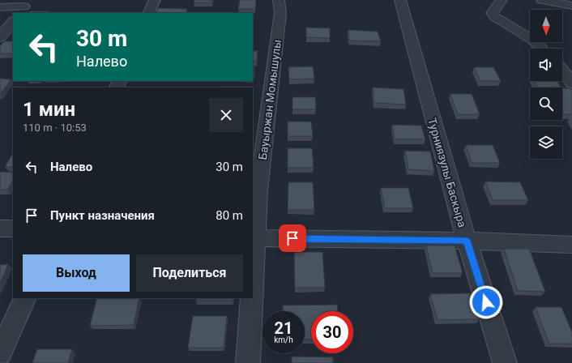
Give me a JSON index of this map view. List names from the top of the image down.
{
  "streets": {
    "street": ["Бауыржан Момышулы", "Турниязулы Баскыра"]
  },
  "north": "bottom",
  "page": {
    "turn": ["30 m", "Налево"],
    "heading": ["1 мин", "110 m · 10:53"],
    "list": [
      {
        "name": "Налево",
        "value": "30 m"
      },
      {
        "name": "Пункт назначения",
        "value": "80 m"
      }
    ],
    "buttons": ["Выход", "Поделиться"],
    "speed": "21 km/h",
    "limit": "30"
  }
}
